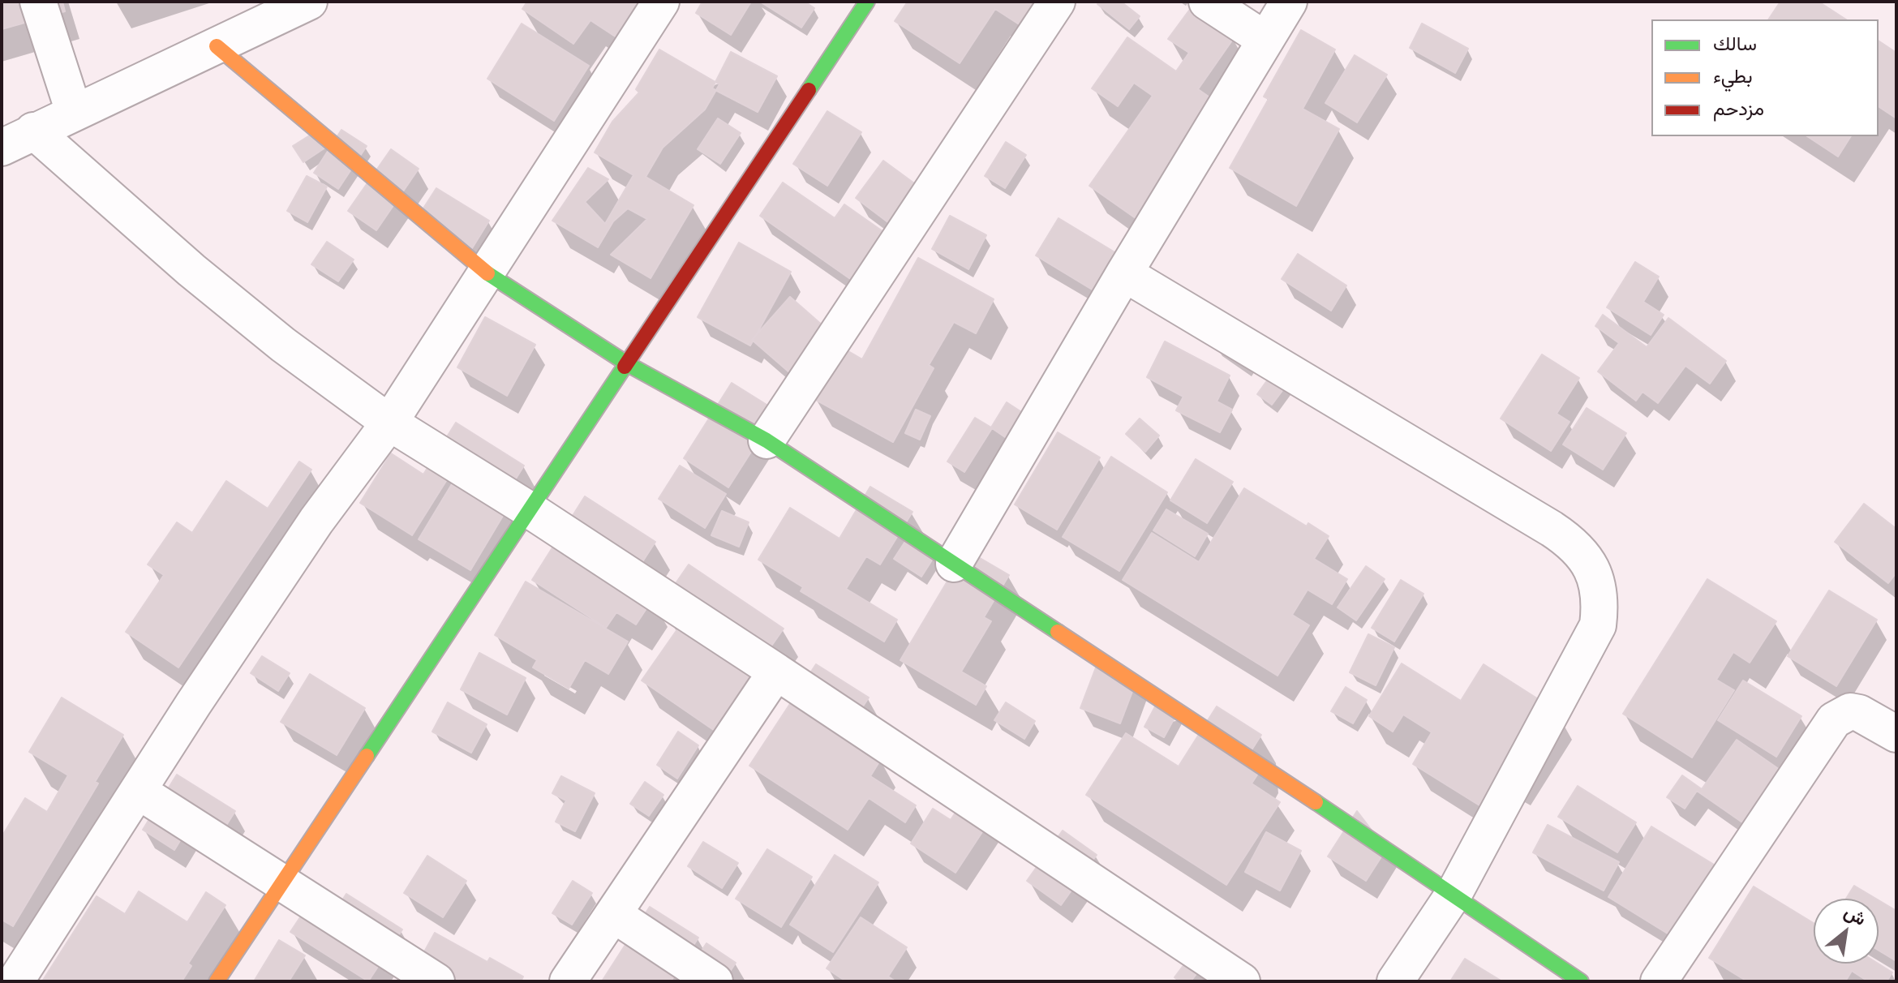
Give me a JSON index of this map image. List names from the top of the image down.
{
  "legend": ["سالك", "بطيء", "مزدحم"],
  "north": "top right"
}
